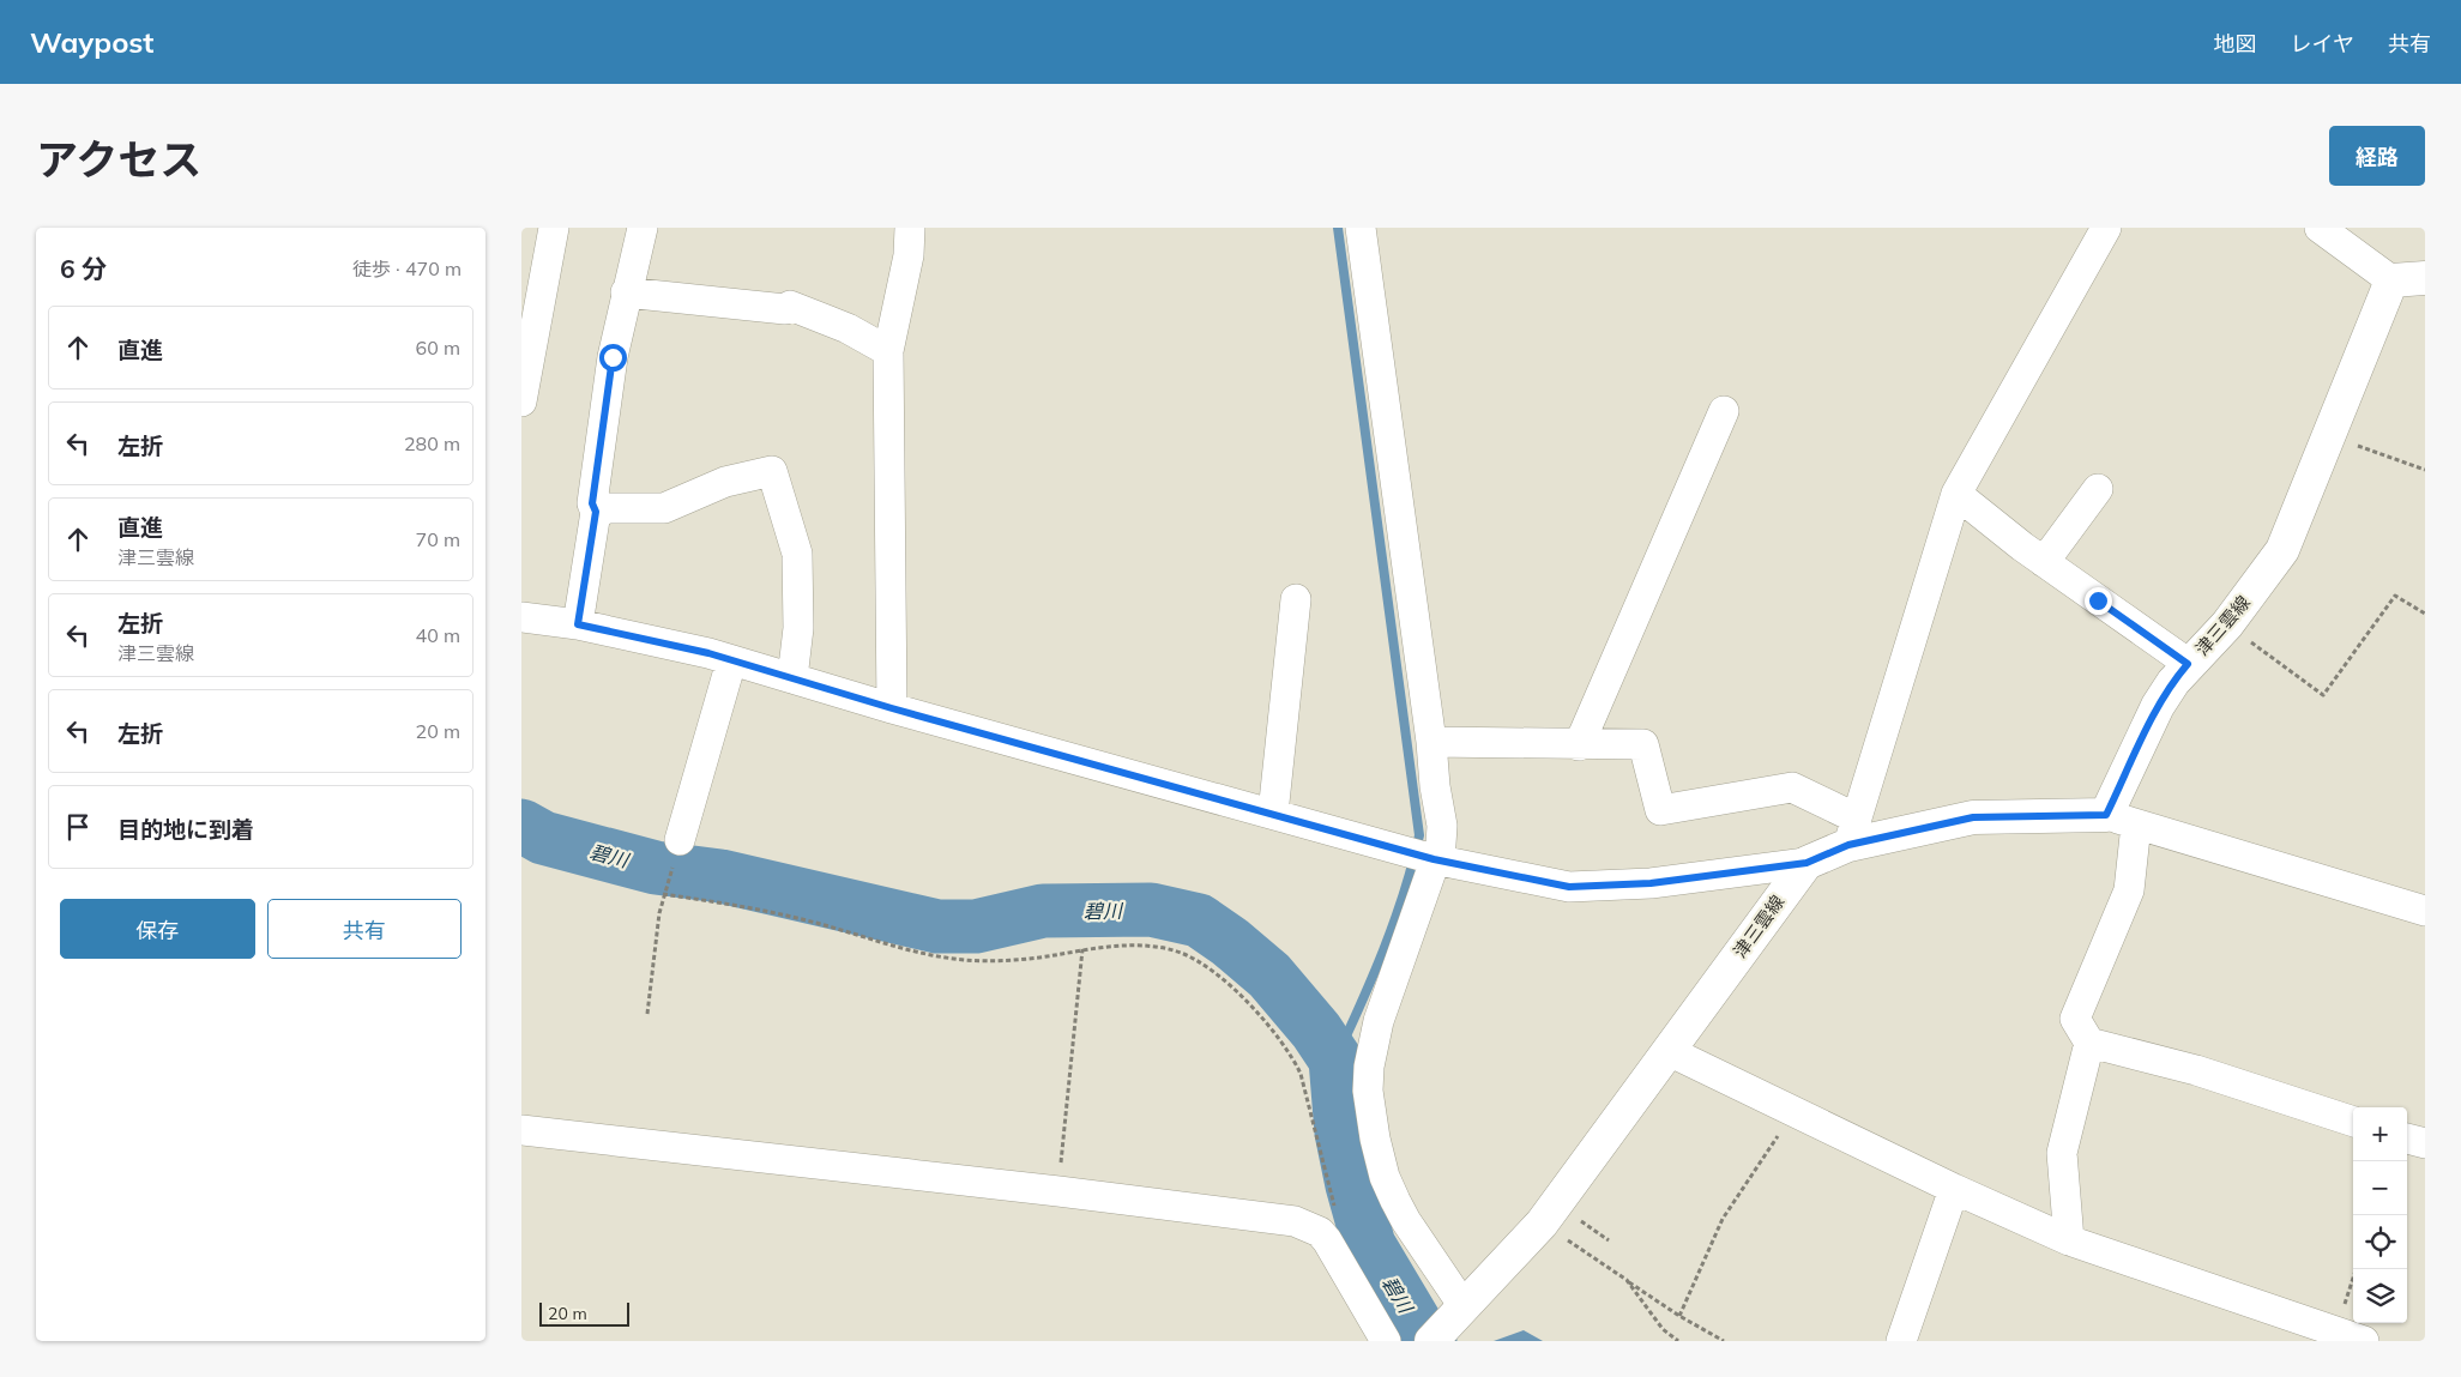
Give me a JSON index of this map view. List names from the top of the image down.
{
  "streets": {
    "main road": ["津三雲線"]
  },
  "water": ["碧川"],
  "scale_bar": "20 m",
  "page": {
    "header": "Waypost",
    "nav": ["地図", "レイヤ", "共有"],
    "title": "アクセス",
    "buttons": [
      "経路",
      ["保存", "共有"]
    ],
    "heading": ["6 分", "徒歩 · 470 m"],
    "list": [
      ["直進", "60 m"],
      ["左折", "280 m"],
      ["直進", "津三雲線", "70 m"],
      ["左折", "津三雲線", "40 m"],
      ["左折", "20 m"],
      "目的地に到着"
    ],
    "map_buttons": ["+", "−"],
    "scale": "20 m"
  }
}
